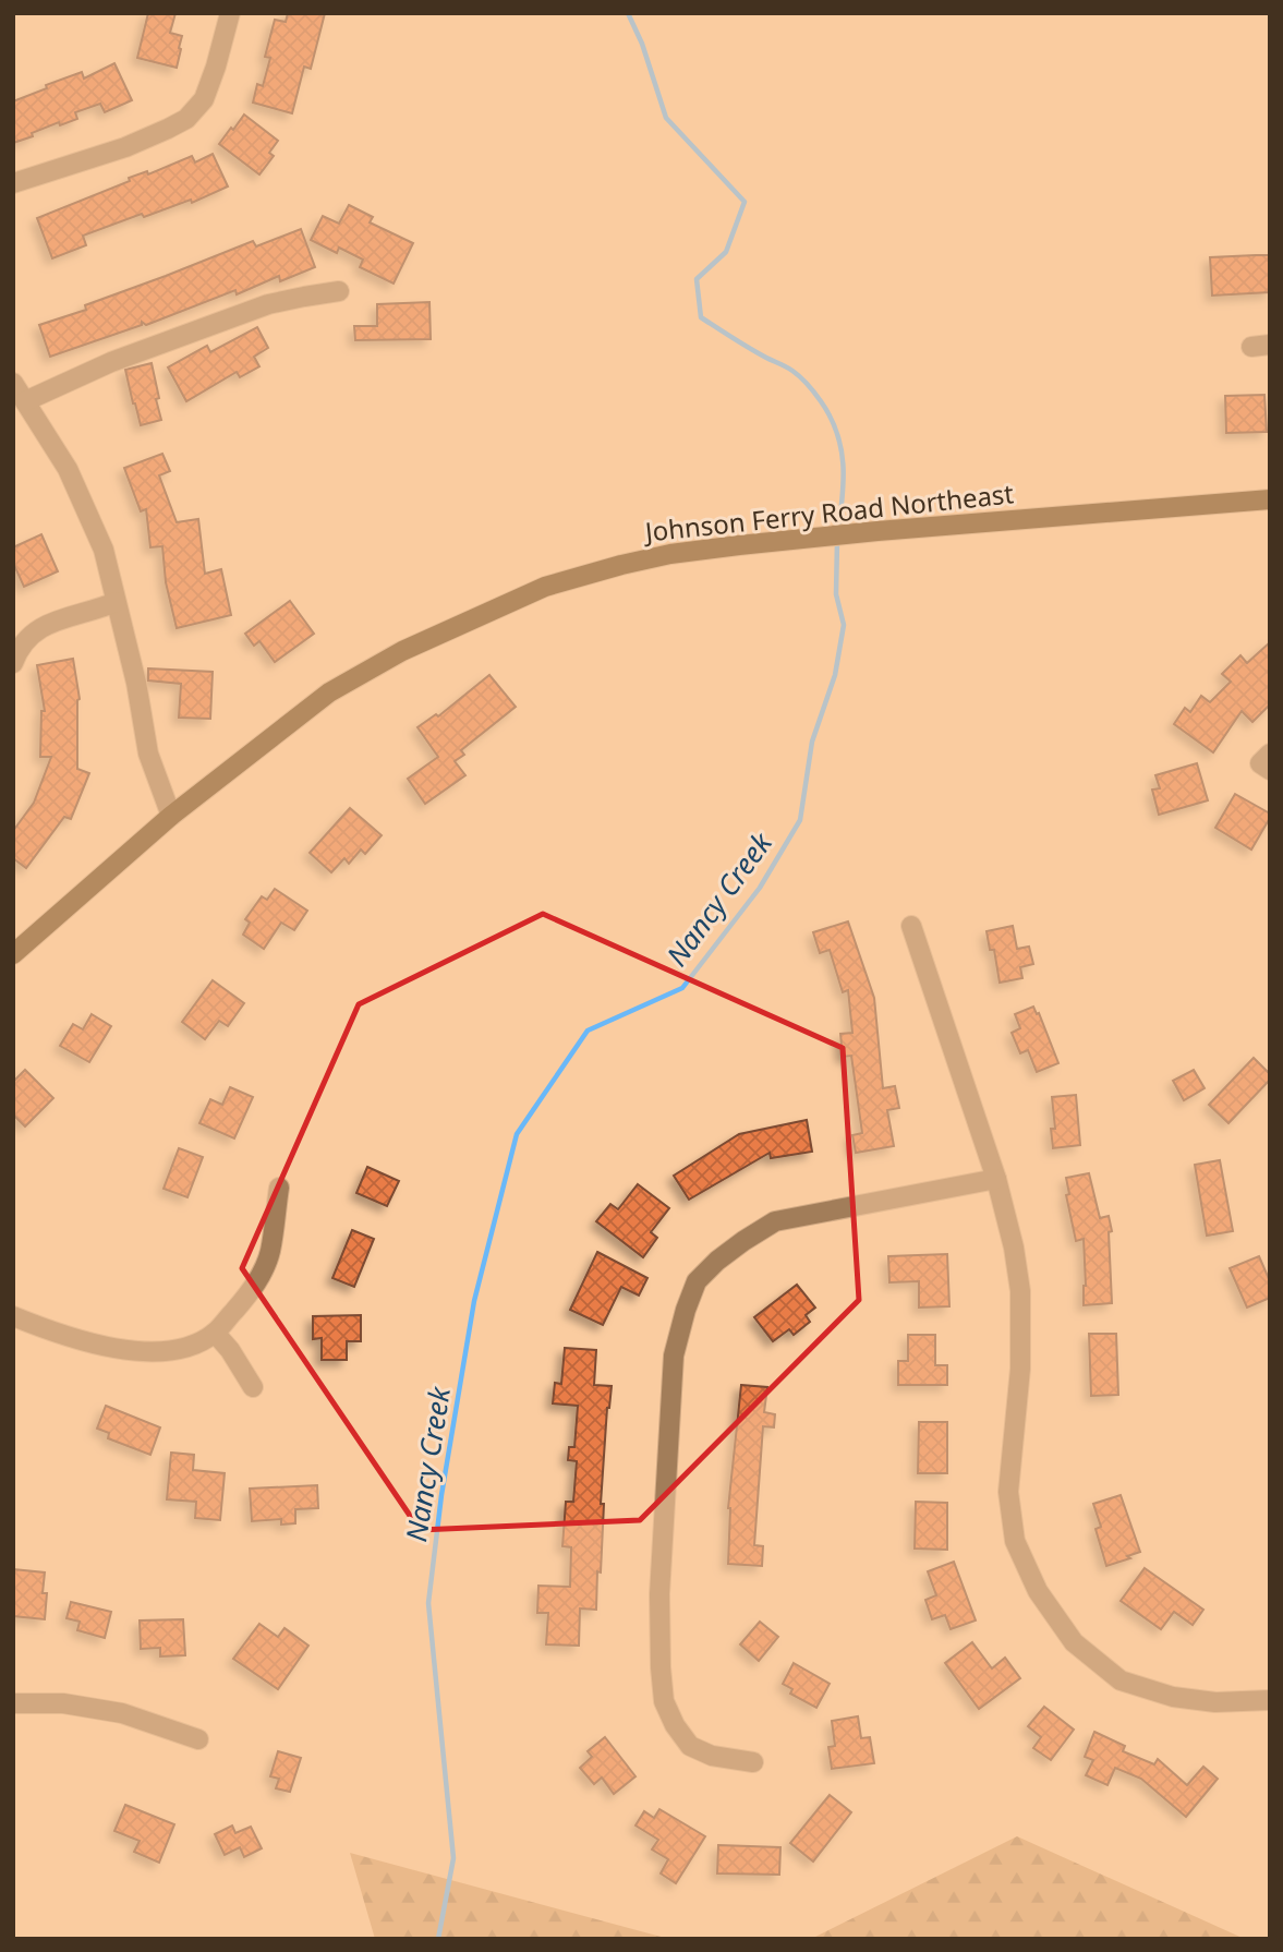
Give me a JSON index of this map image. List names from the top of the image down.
{
  "streets": {
    "main road": ["Johnson Ferry Road Northeast"]
  },
  "water": ["Nancy Creek"]
}
